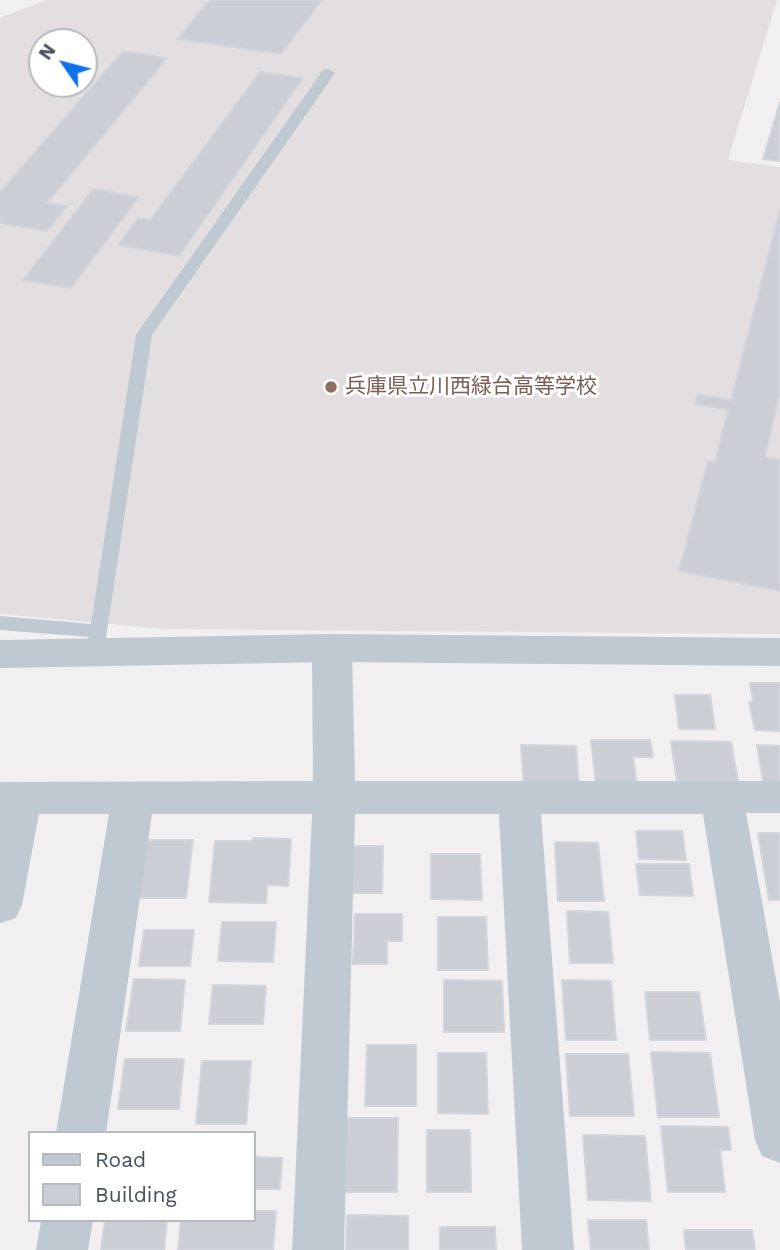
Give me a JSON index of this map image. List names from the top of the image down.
{
  "places": ["兵庫県立川西緑台高等学校"],
  "legend": ["Road", "Building"],
  "north": "top left"
}
